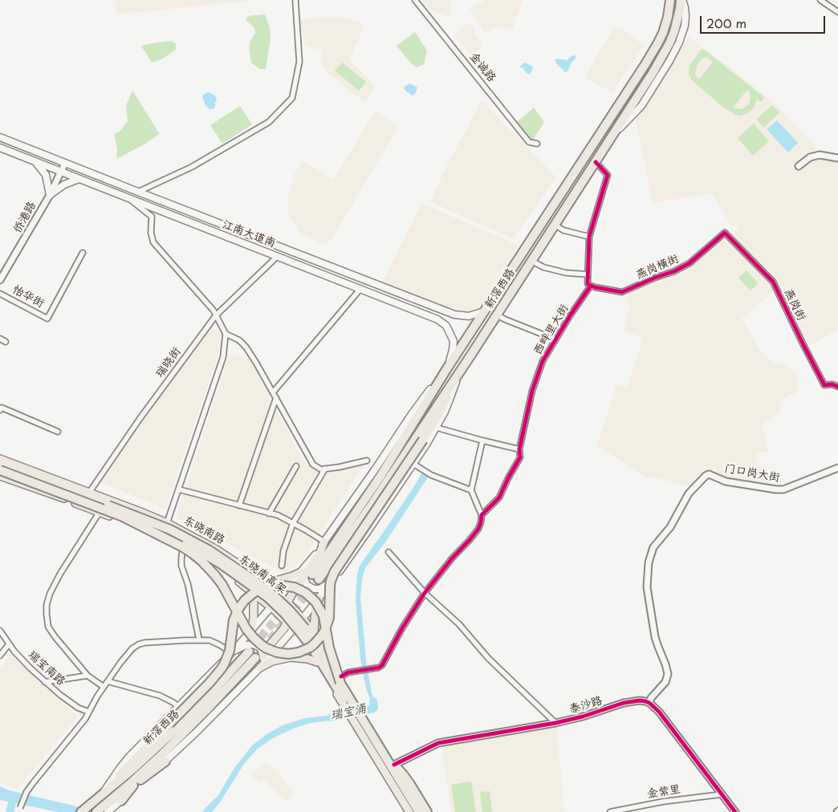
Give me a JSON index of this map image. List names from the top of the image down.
{
  "streets": {
    "highway": ["新滘西路", "东晓南高架"],
    "main road": ["江南大道南", "东晓南路"],
    "street": [
      "金诚路",
      "侨港路",
      "燕岗横街",
      "怡华街",
      "燕岗街",
      "西畔里大街",
      "瑞晓街",
      "门口岗大街",
      "瑞宝南路",
      "泰沙路",
      "金紫里"
    ]
  },
  "crossings": [
    ["侨港路", "江南大道南"],
    ["江南大道南", "新滘西路"],
    ["江南大道南", "瑞晓街"],
    ["燕岗横街", "燕岗街"],
    ["燕岗横街", "西畔里大街"],
    ["西畔里大街", "东晓南路"],
    ["西畔里大街", "东晓南高架"],
    ["瑞晓街", "东晓南路"],
    ["门口岗大街", "泰沙路"],
    ["东晓南路", "东晓南高架"],
    ["东晓南路", "泰沙路"]
  ],
  "water": ["瑞宝涌"],
  "scale_bar": "200 m"
}
